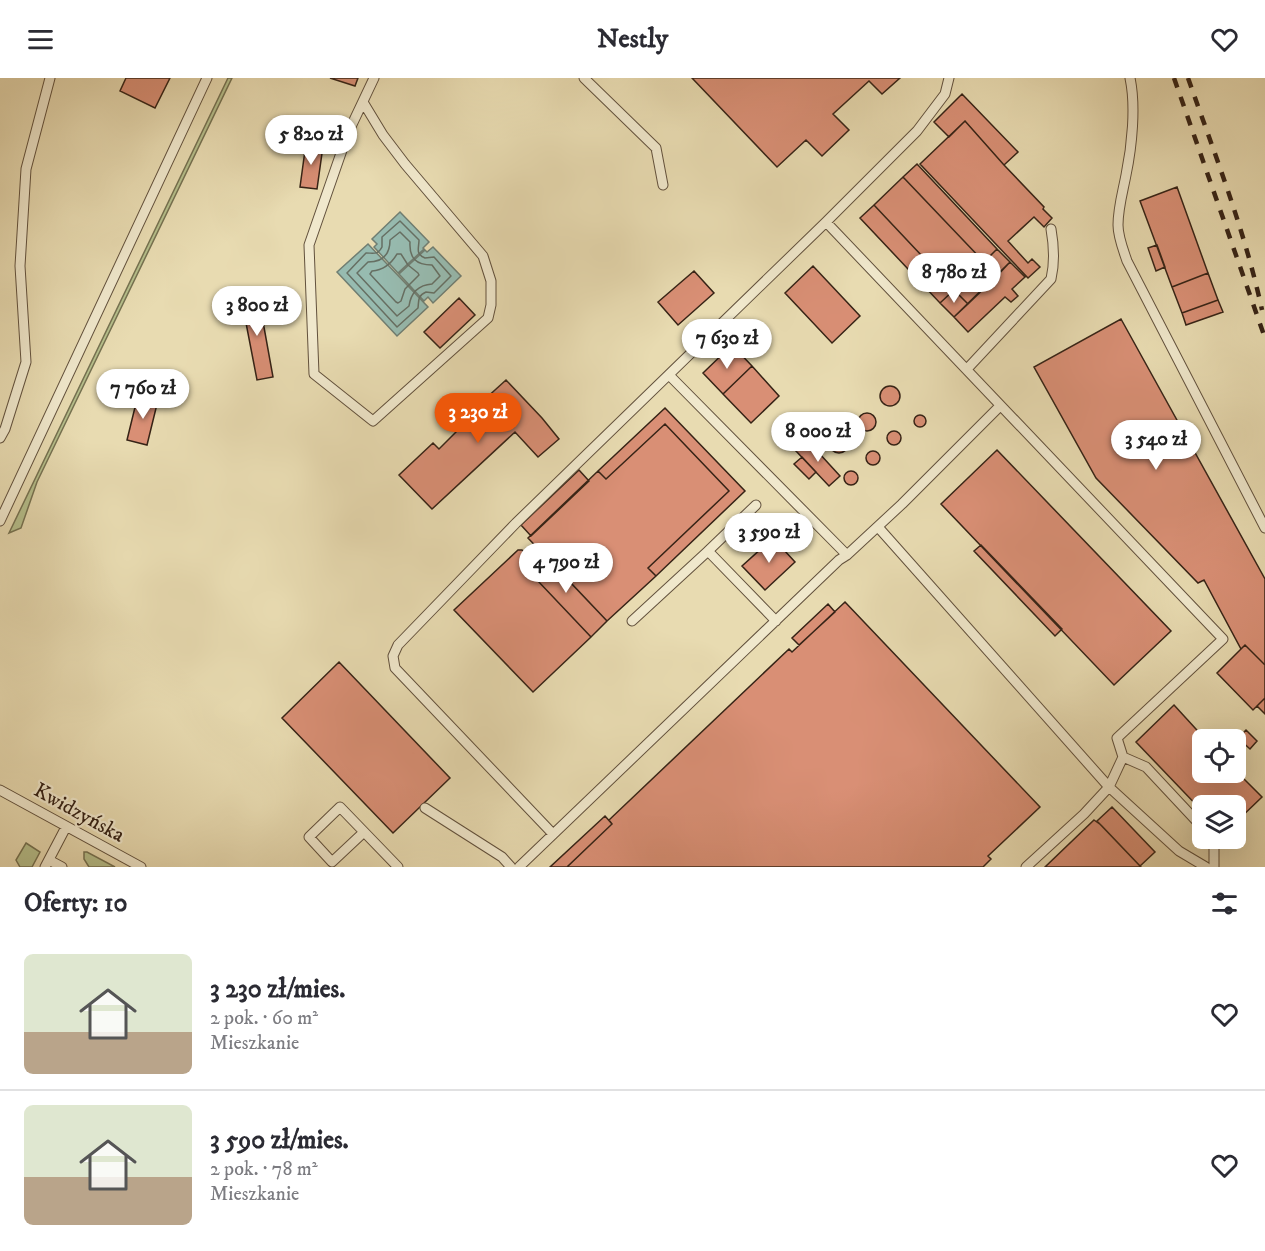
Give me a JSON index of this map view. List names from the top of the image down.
{
  "streets": {
    "lane": ["Kwidzyńska"]
  },
  "page": {
    "header": "Nestly",
    "price": [
      "5 820 zł",
      "8 780 zł",
      "3 800 zł",
      "7 630 zł",
      "7 760 zł",
      "3 230 zł",
      "8 000 zł",
      "3 540 zł",
      "3 590 zł",
      "4 790 zł"
    ],
    "heading": "Oferty: 10",
    "list": [
      {
        "name": "3 230 zł/mies.",
        "note": "2 pok. · 60 m² · Mieszkanie"
      },
      {
        "name": "3 590 zł/mies.",
        "note": "2 pok. · 78 m² · Mieszkanie"
      }
    ]
  }
}
